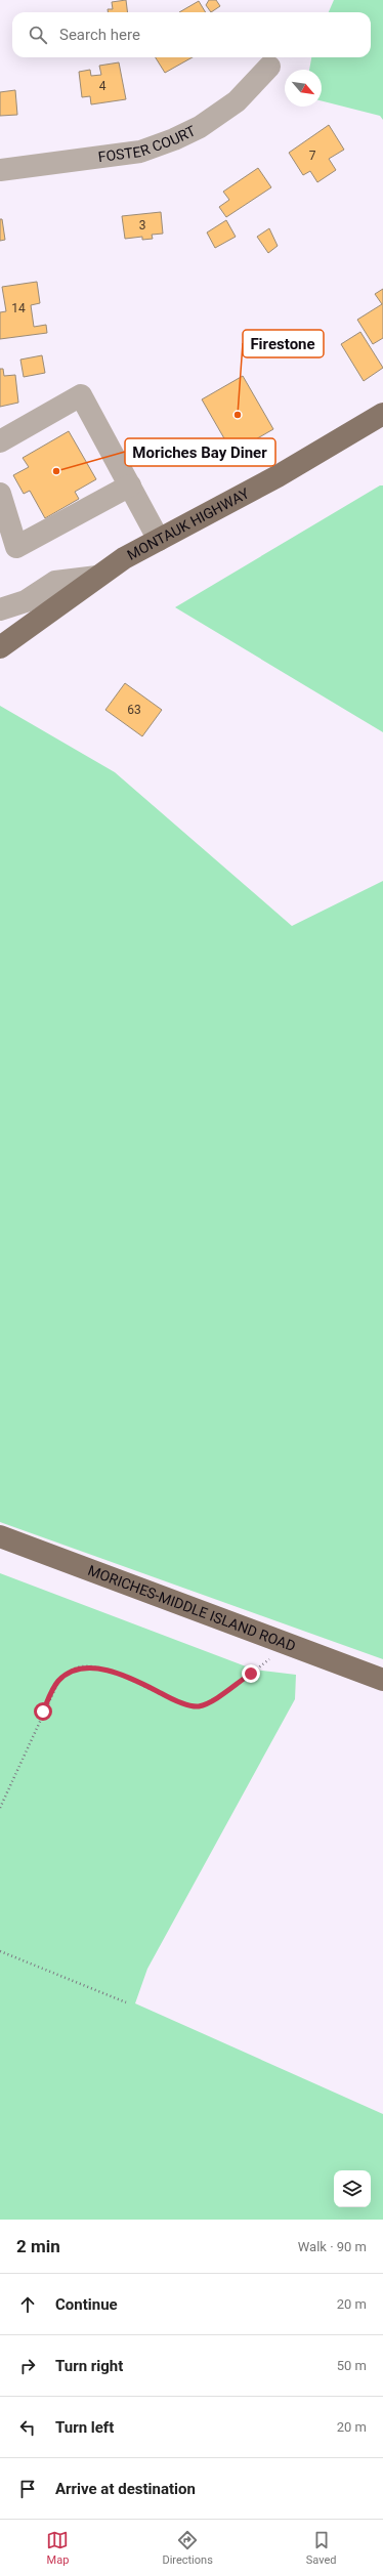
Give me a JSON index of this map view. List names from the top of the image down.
{
  "streets": {
    "main road": ["MONTAUK HIGHWAY", "MORICHES-MIDDLE ISLAND ROAD"],
    "street": ["FOSTER COURT"]
  },
  "places": ["Firestone", "Moriches Bay Diner"],
  "house_numbers": [
    "4",
    "7",
    "3",
    "14",
    "63"
  ],
  "north": "bottom right",
  "page": {
    "search": "Search here",
    "heading": ["2 min", "Walk · 90 m"],
    "list": [
      ["Continue", "20 m"],
      ["Turn right", "50 m"],
      ["Turn left", "20 m"],
      "Arrive at destination"
    ],
    "nav": ["Map", "Directions", "Saved"]
  }
}
